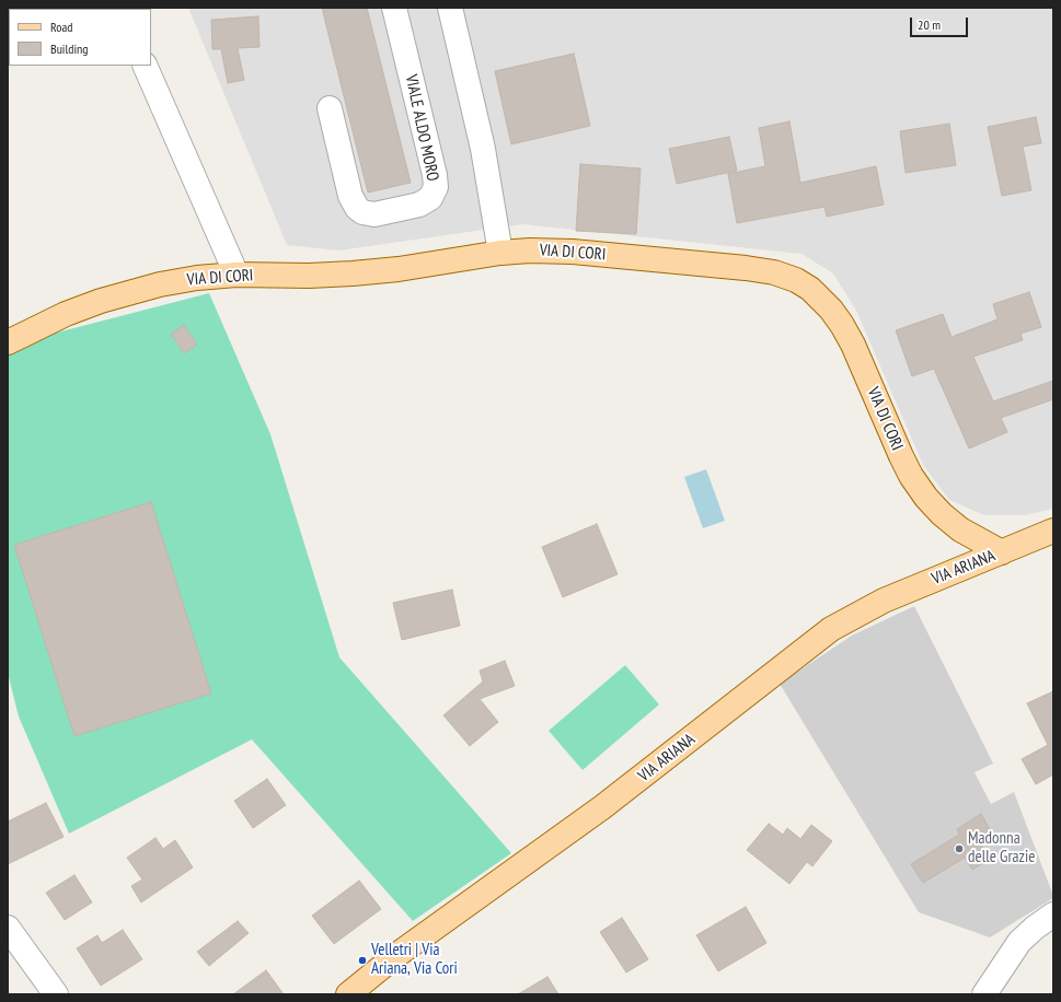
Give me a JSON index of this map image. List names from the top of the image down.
{
  "streets": {
    "main road": ["VIA DI CORI", "VIA ARIANA"],
    "street": ["VIALE ALDO MORO"]
  },
  "crossings": [
    ["VIA DI CORI", "VIA ARIANA"]
  ],
  "places": ["Madonna delle Grazie", "Velletri | Via Ariana, Via Cori"],
  "legend": ["Road", "Building"],
  "scale_bar": "20 m"
}
